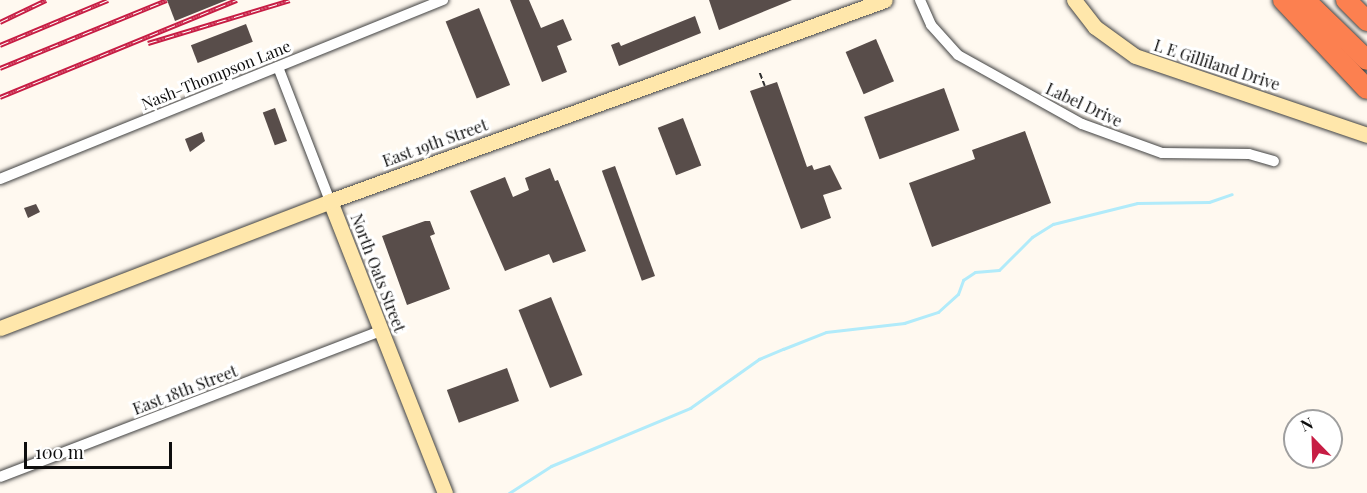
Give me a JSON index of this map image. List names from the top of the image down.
{
  "streets": {
    "street": [
      "L E Gilliland Drive",
      "Nash-Thompson Lane",
      "Label Drive",
      "East 19th Street",
      "North Oats Street",
      "East 18th Street"
    ]
  },
  "crossings": [
    ["Nash-Thompson Lane", "North Oats Street"],
    ["East 19th Street", "North Oats Street"],
    ["North Oats Street", "East 18th Street"]
  ],
  "scale_bar": "100 m",
  "north": "top left"
}
